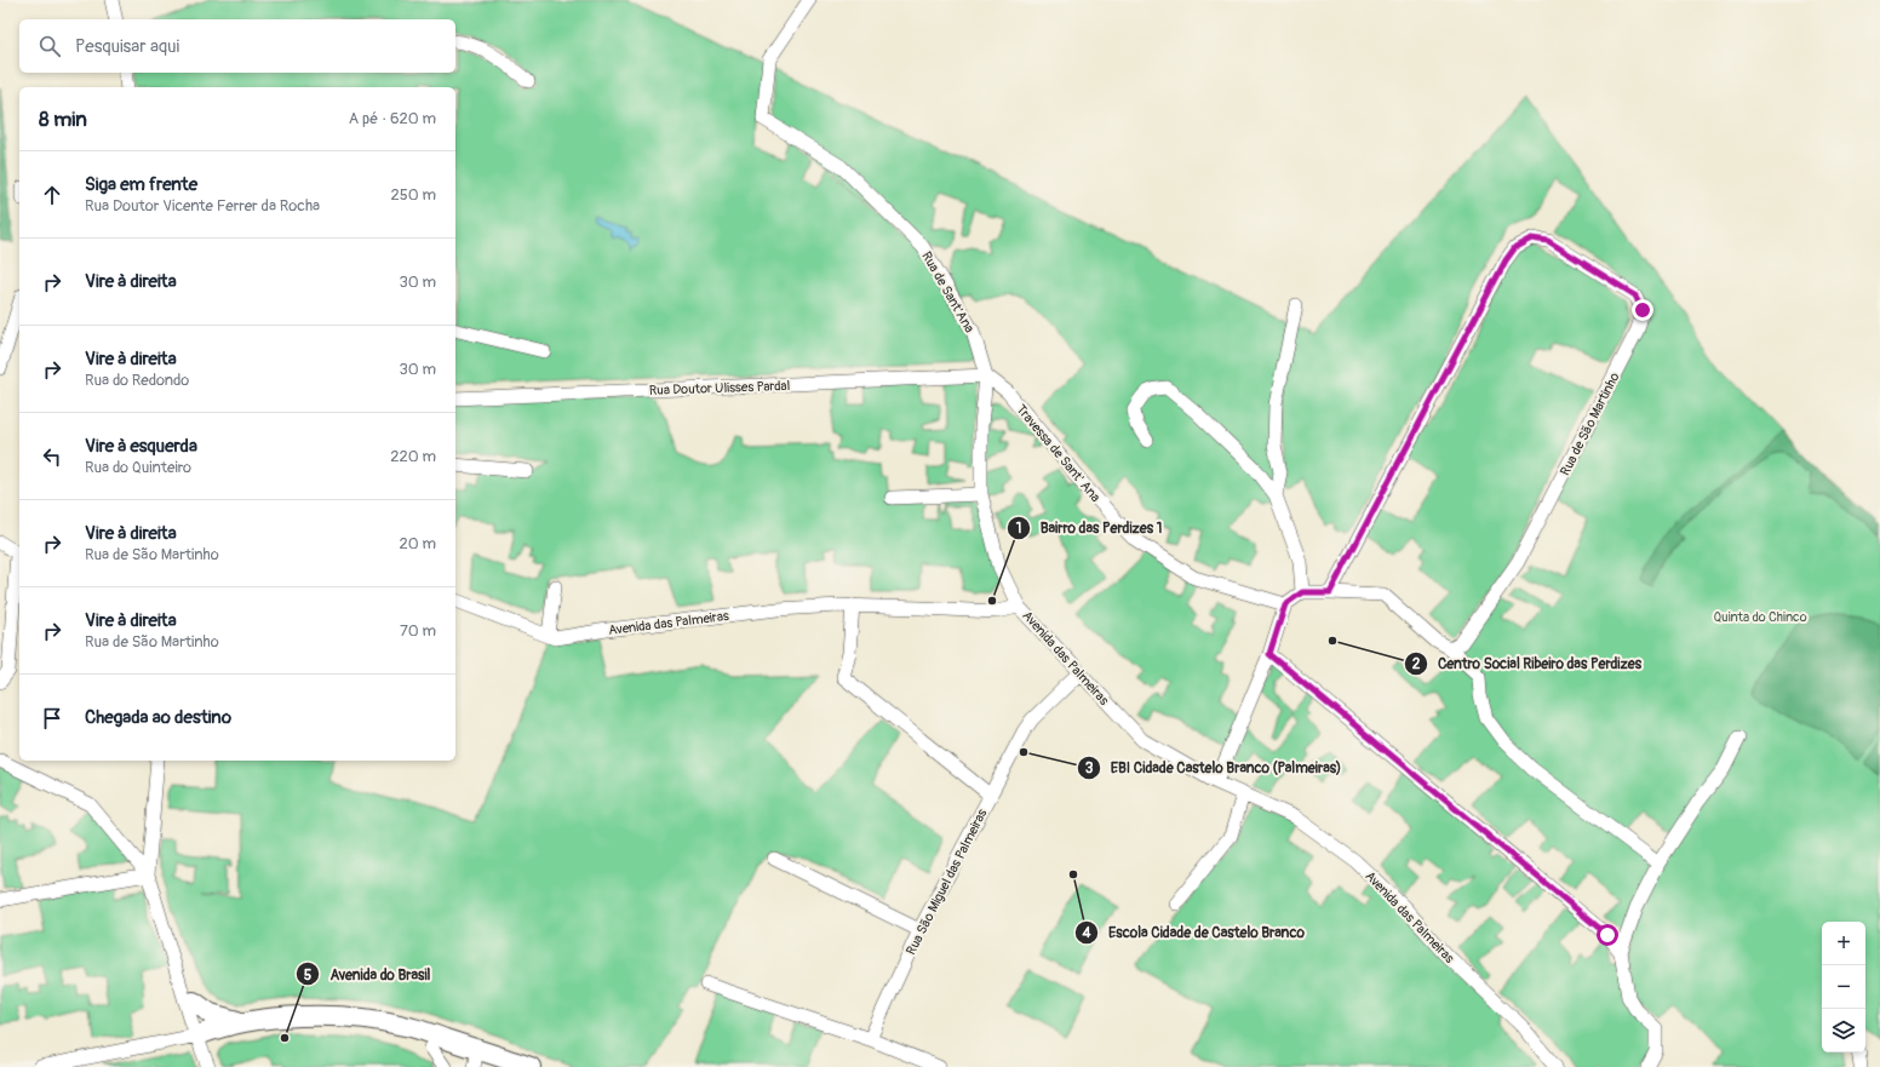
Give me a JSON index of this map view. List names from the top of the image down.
{
  "streets": {
    "street": [
      "Rua de Sant'Ana",
      "Rua Doutor Ulisses Pardal",
      "Rua de São Martinho",
      "Travessa de Sant' Ana",
      "Avenida das Palmeiras",
      "Rua São Miguel das Palmeiras"
    ]
  },
  "crossings": [
    ["Rua de Sant'Ana", "Rua Doutor Ulisses Pardal"],
    ["Rua de Sant'Ana", "Travessa de Sant' Ana"],
    ["Rua de Sant'Ana", "Avenida das Palmeiras"],
    ["Rua Doutor Ulisses Pardal", "Travessa de Sant' Ana"],
    ["Avenida das Palmeiras", "Rua São Miguel das Palmeiras"]
  ],
  "parks": ["Quinta do Chinco"],
  "places": [
    "Bairro das Perdizes 1",
    "Centro Social Ribeiro das Perdizes",
    "EBI Cidade Castelo Branco (Palmeiras)",
    "Escola Cidade de Castelo Branco",
    "Avenida do Brasil"
  ],
  "page": {
    "search": "Pesquisar aqui",
    "heading": ["8 min", "A pé · 620 m"],
    "list": [
      ["Siga em frente", "Rua Doutor Vicente Ferrer da Rocha", "250 m"],
      ["Vire à direita", "30 m"],
      ["Vire à direita", "Rua do Redondo", "30 m"],
      ["Vire à esquerda", "Rua do Quinteiro", "220 m"],
      ["Vire à direita", "Rua de São Martinho", "20 m"],
      ["Vire à direita", "Rua de São Martinho", "70 m"],
      "Chegada ao destino"
    ],
    "map_buttons": ["+", "−"]
  }
}
